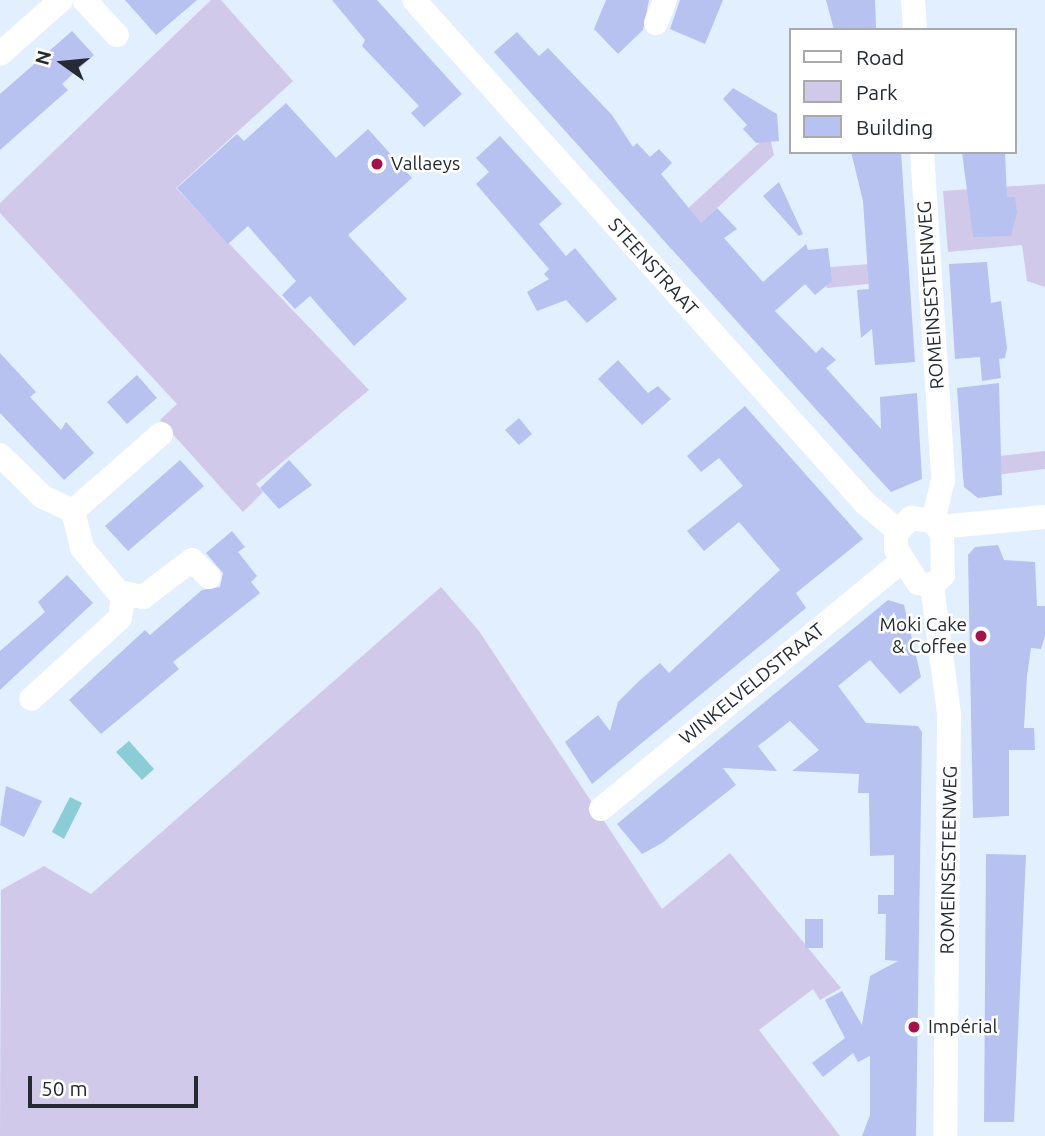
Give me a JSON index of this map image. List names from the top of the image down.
{
  "streets": {
    "street": ["STEENSTRAAT", "ROMEINSESTEENWEG", "WINKELVELDSTRAAT"]
  },
  "places": ["Vallaeys", "Moki Cake & Coffee", "Impérial"],
  "legend": ["Road", "Park", "Building"],
  "scale_bar": "50 m",
  "north": "left"
}
